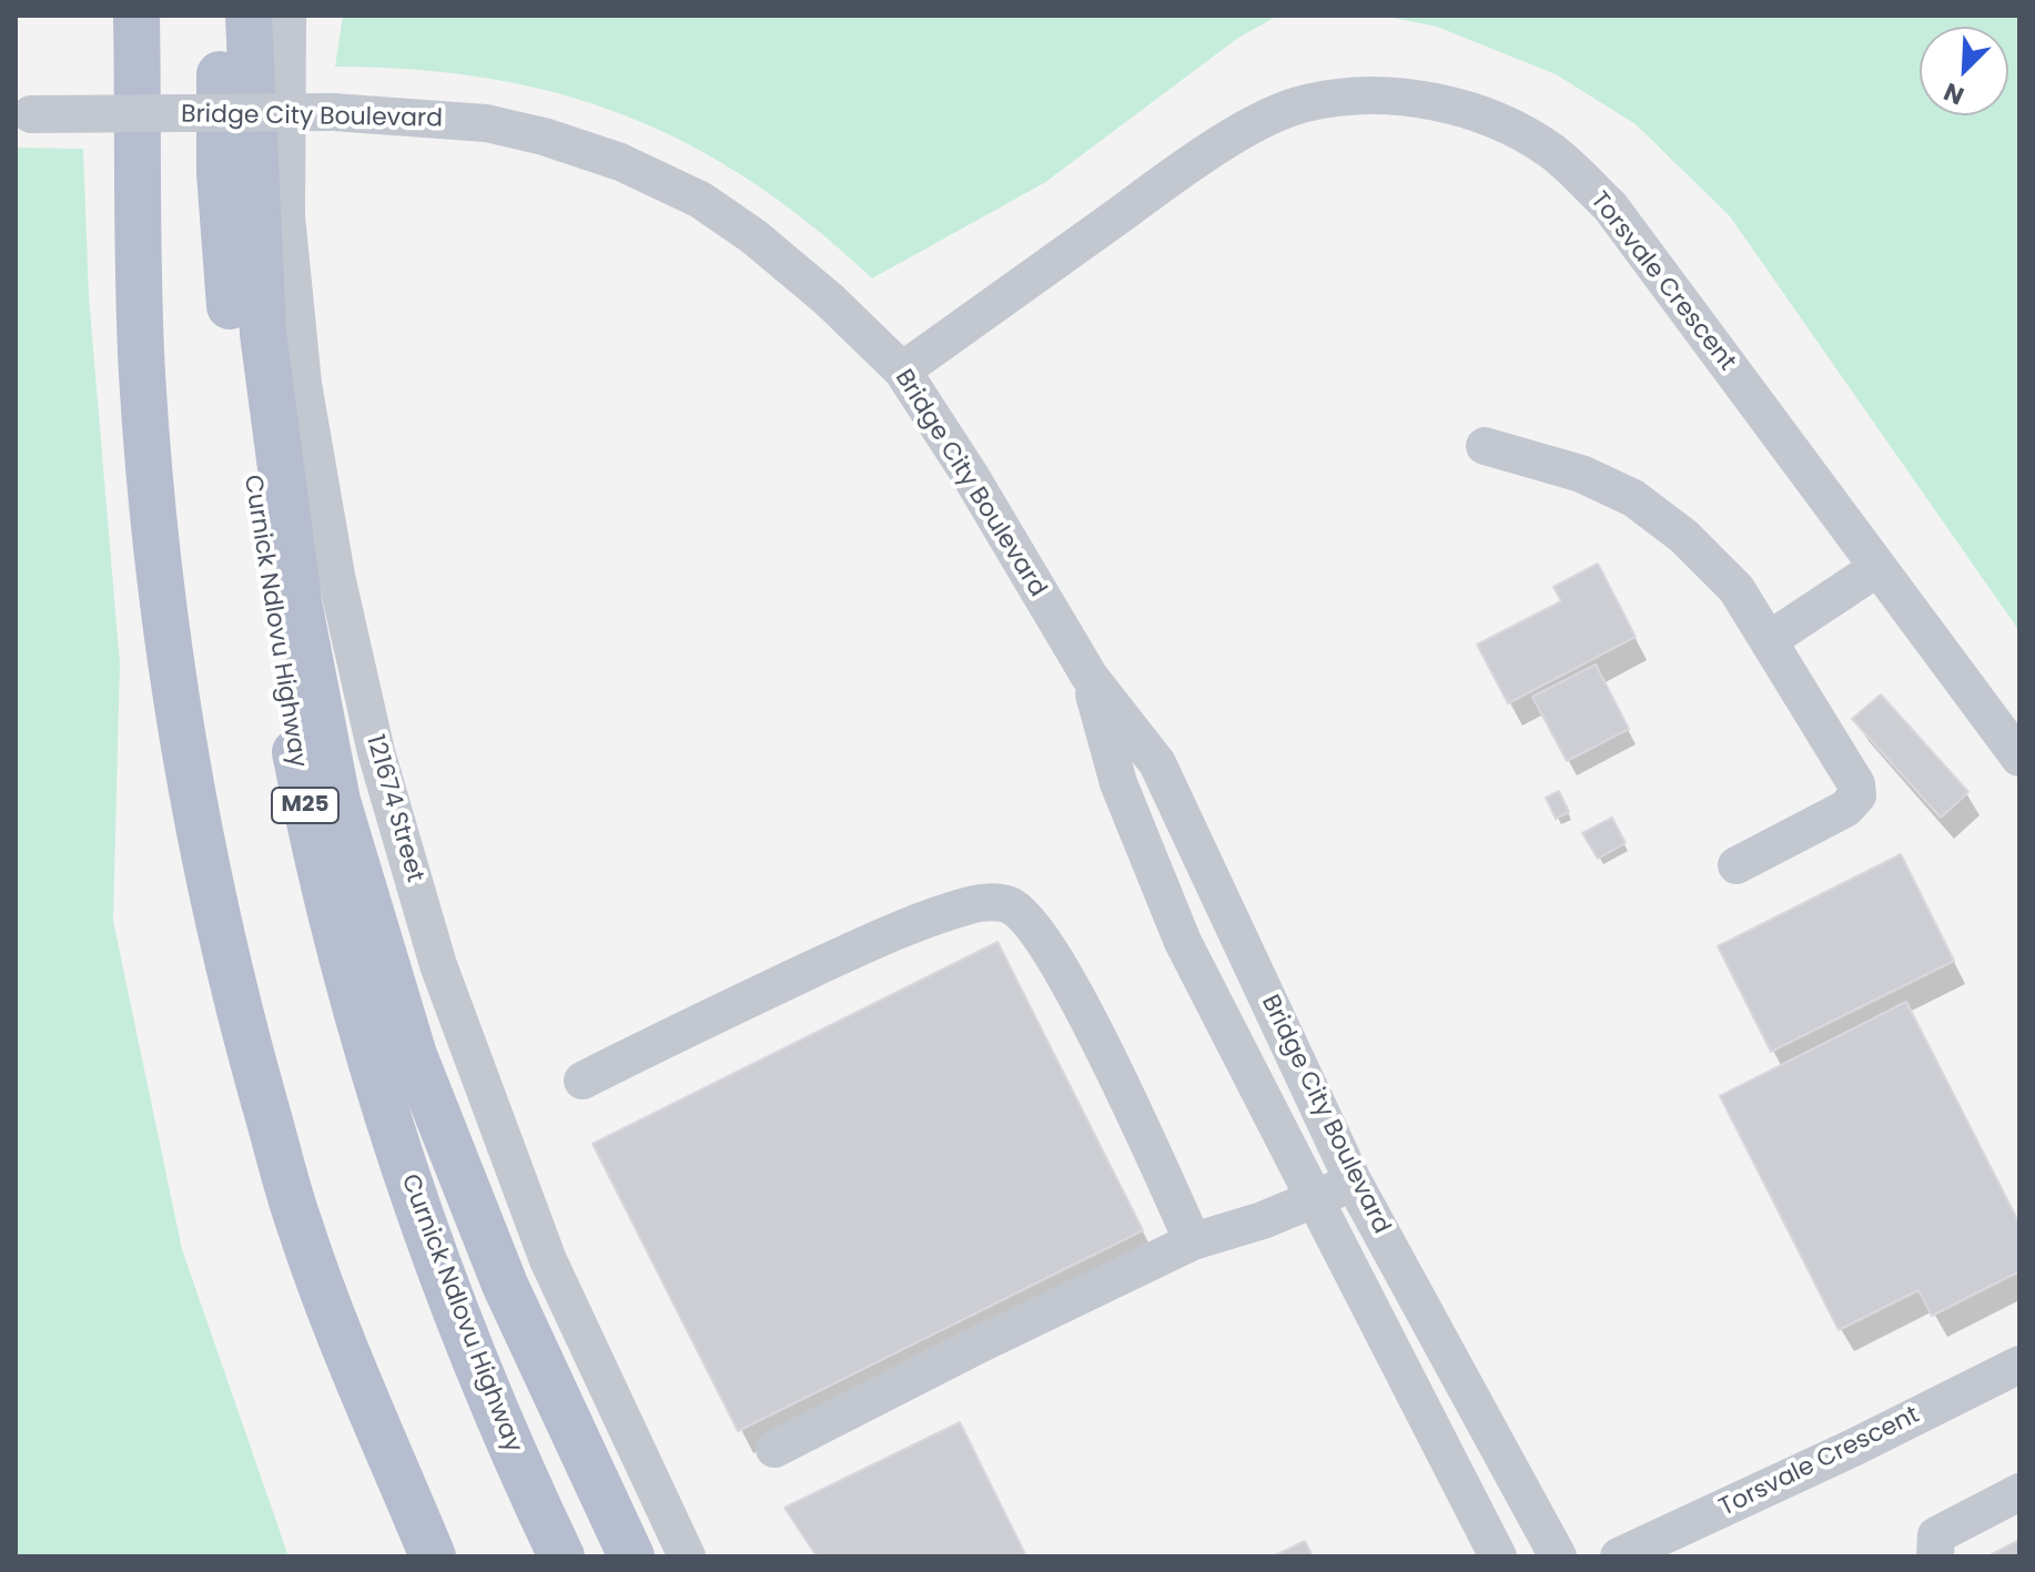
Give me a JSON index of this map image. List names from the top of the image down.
{
  "streets": {
    "main road": ["Curnick Ndlovu Highway", "M25"],
    "street": ["Bridge City Boulevard", "Torsvale Crescent", "121674 Street"]
  },
  "crossings": [
    ["Bridge City Boulevard", "Torsvale Crescent"]
  ],
  "north": "bottom left"
}
